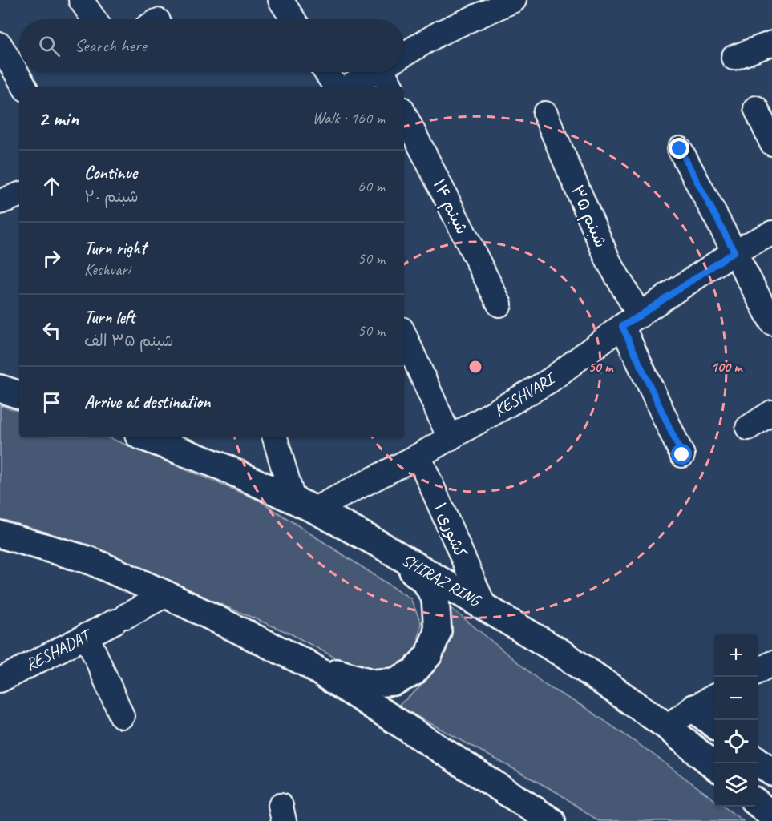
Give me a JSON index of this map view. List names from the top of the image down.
{
  "streets": {
    "highway": ["SHIRAZ RING"],
    "street": [
      "۱۴ شبنم",
      "۳۵ شبنم",
      "KESHVARI",
      "۱ کشوری",
      "RESHADAT"
    ]
  },
  "crossings": [
    ["۳۵ شبنم", "KESHVARI"],
    ["KESHVARI", "۱ کشوری"],
    ["KESHVARI", "SHIRAZ RING"],
    ["۱ کشوری", "SHIRAZ RING"]
  ],
  "page": {
    "search": "Search here",
    "heading": ["2 min", "Walk · 160 m"],
    "list": [
      ["Continue", "۲۰ شبنم", "60 m"],
      ["Turn right", "Keshvari", "50 m"],
      ["Turn left", "شبنم ۳۵ الف", "50 m"],
      "Arrive at destination"
    ],
    "map_buttons": ["+", "−"]
  },
  "rings": ["50 m", "100 m"]
}
